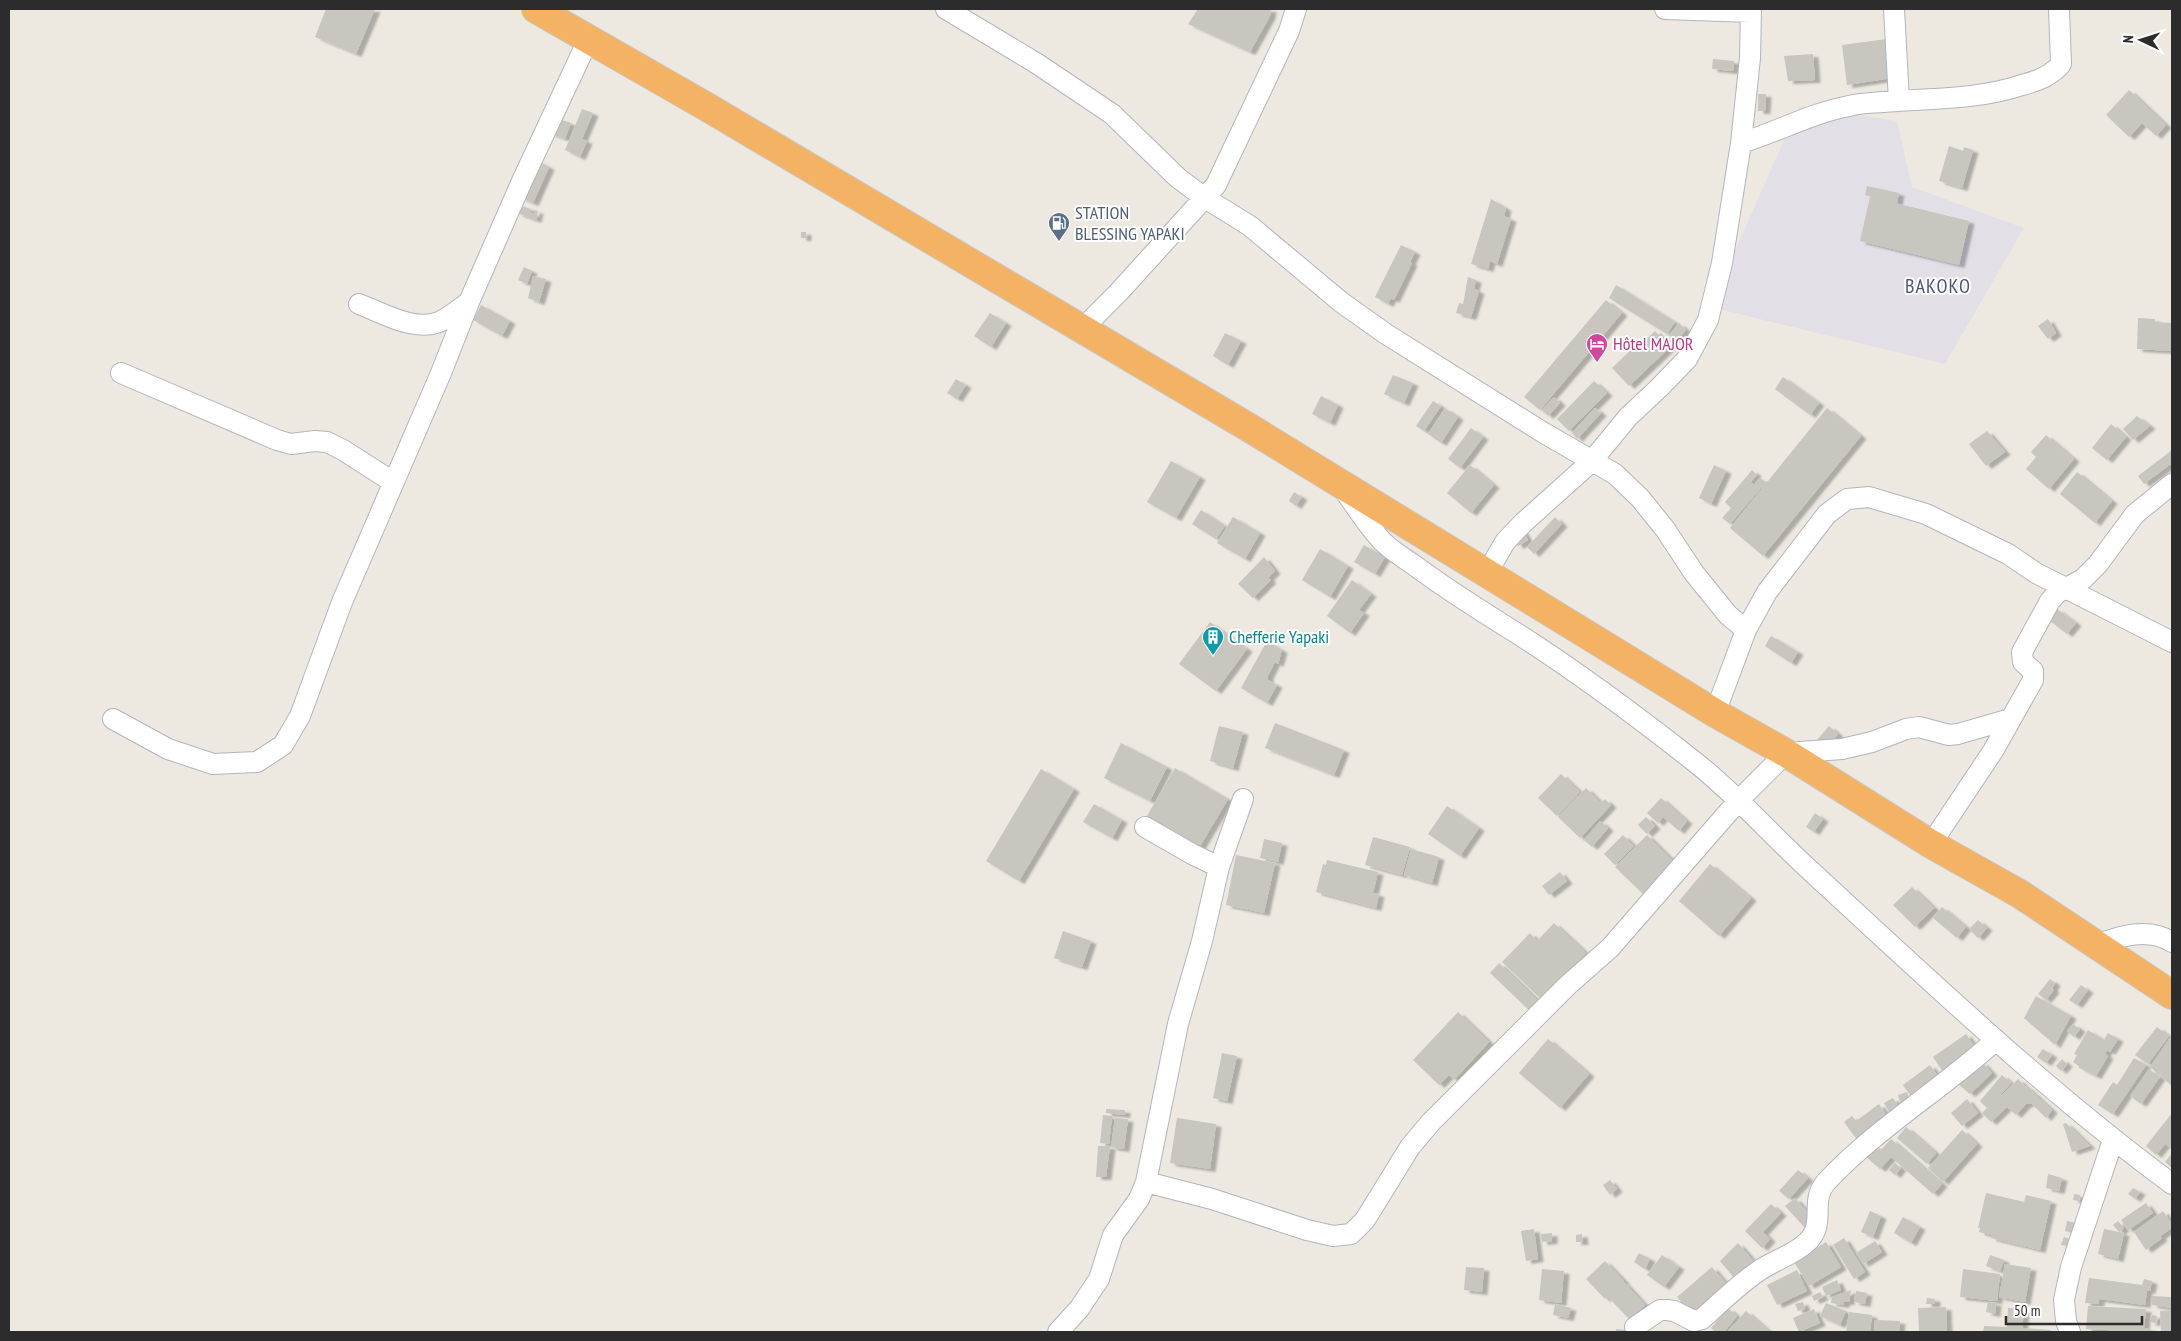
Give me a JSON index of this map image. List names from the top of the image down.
{
  "districts": ["BAKOKO"],
  "places": {
    "fuel station": ["STATION BLESSING YAPAKI"],
    "hotel": ["Hôtel MAJOR"],
    "building": ["Chefferie Yapaki"]
  },
  "scale_bar": "50 m",
  "north": "left"
}
